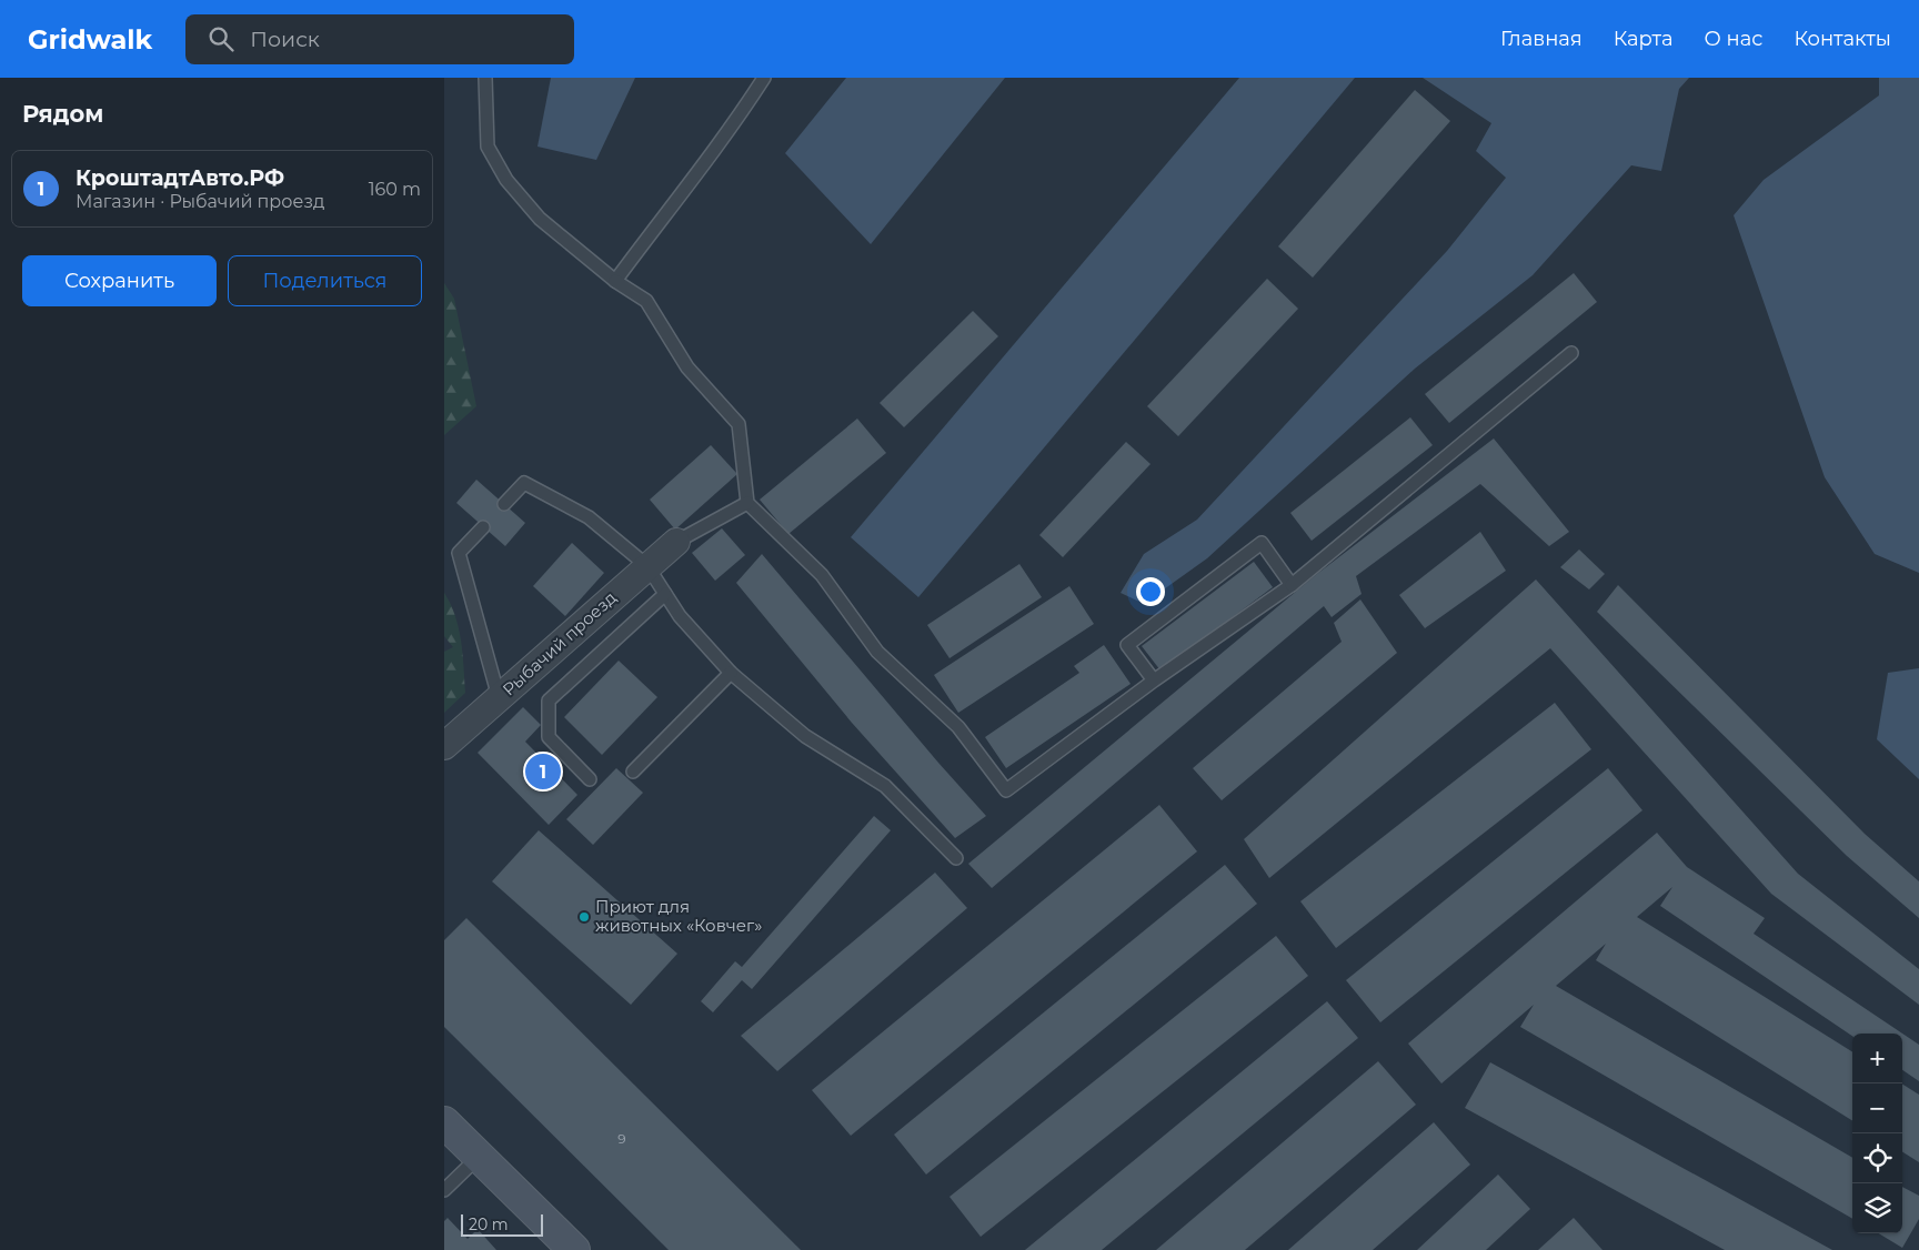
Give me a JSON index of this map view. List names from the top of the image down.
{
  "streets": {
    "street": ["Рыбачий проезд"]
  },
  "places": ["Приют для животных «Ковчег»"],
  "house_numbers": ["9"],
  "scale_bar": "20 m",
  "page": {
    "header": "Gridwalk",
    "search": "Поиск",
    "nav": [
      "Главная",
      "Карта",
      "О нас",
      "Контакты"
    ],
    "heading": "Рядом",
    "list": [
      {
        "mark": "1",
        "name": "КроштадтАвто.РФ",
        "note": "Магазин · Рыбачий проезд",
        "value": "160 m"
      }
    ],
    "buttons": ["Сохранить", "Поделиться"],
    "pins": "1",
    "map_buttons": ["+", "−"],
    "scale": "20 m"
  }
}
